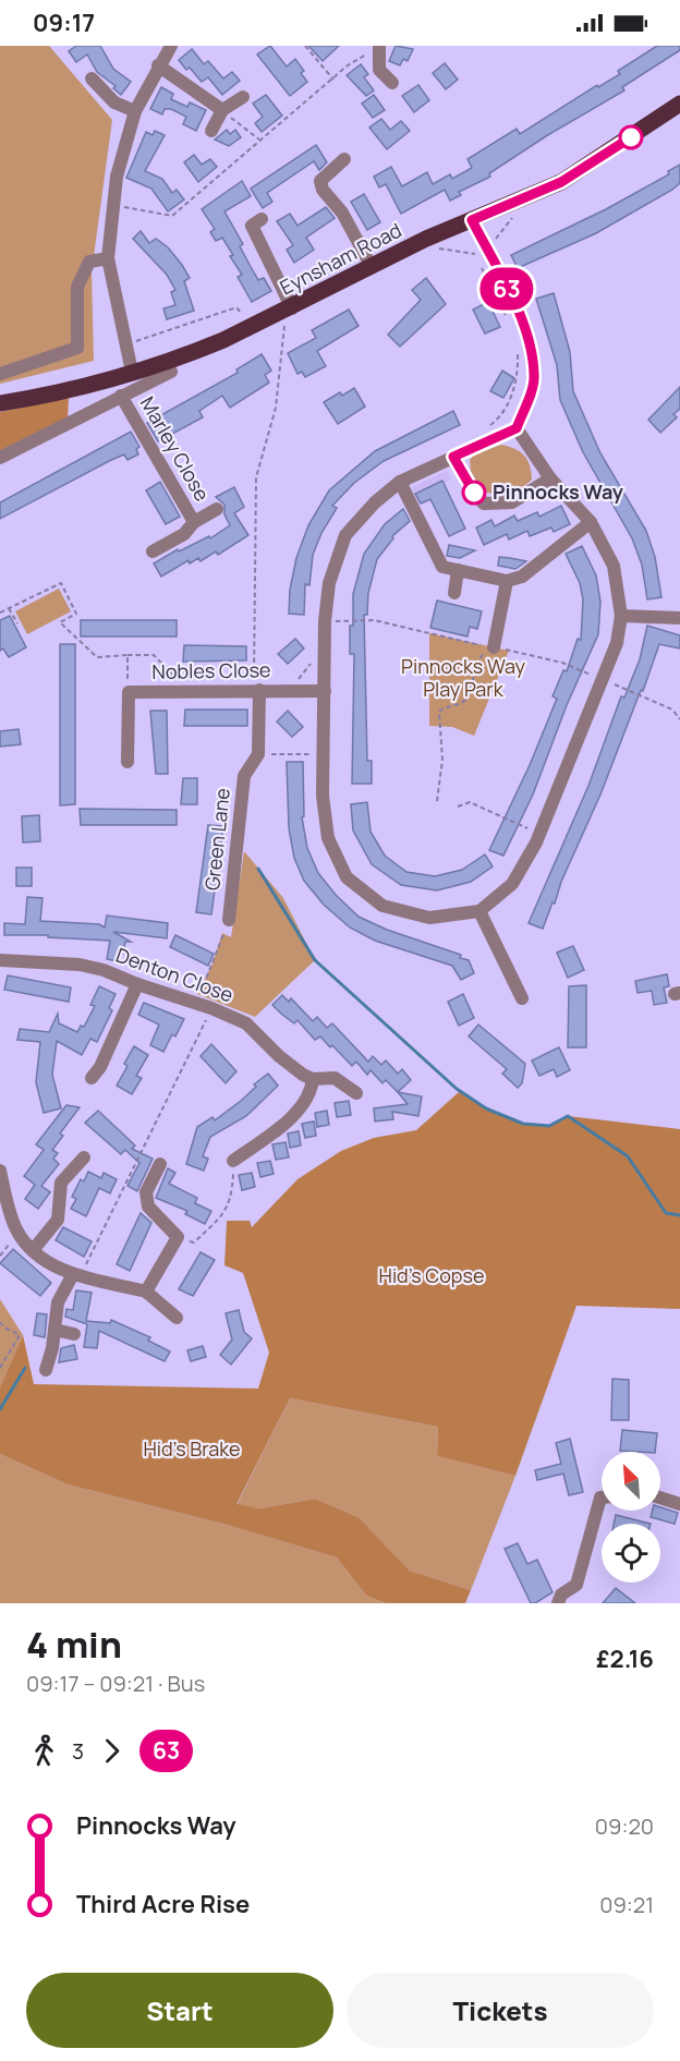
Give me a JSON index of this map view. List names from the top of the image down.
{
  "streets": {
    "main road": ["Eynsham Road"],
    "street": [
      "Marley Close",
      "Nobles Close",
      "Green Lane",
      "Denton Close"
    ]
  },
  "crossings": [
    ["Nobles Close", "Green Lane"]
  ],
  "parks": ["Pinnocks Way Play Park", "Hid's Copse", "Hid's Brake"],
  "places": ["Pinnocks Way"],
  "lines": ["bus line 63"],
  "north": "top left",
  "page": {
    "status": "09:17",
    "on_map": "63",
    "heading": ["4 min", "09:17 – 09:21 · Bus", "£2.16"],
    "legs": ["3", "63"],
    "list": [
      {
        "name": "Pinnocks Way",
        "value": "09:20"
      },
      {
        "name": "Third Acre Rise",
        "value": "09:21"
      }
    ],
    "buttons": ["Start", "Tickets"]
  }
}
